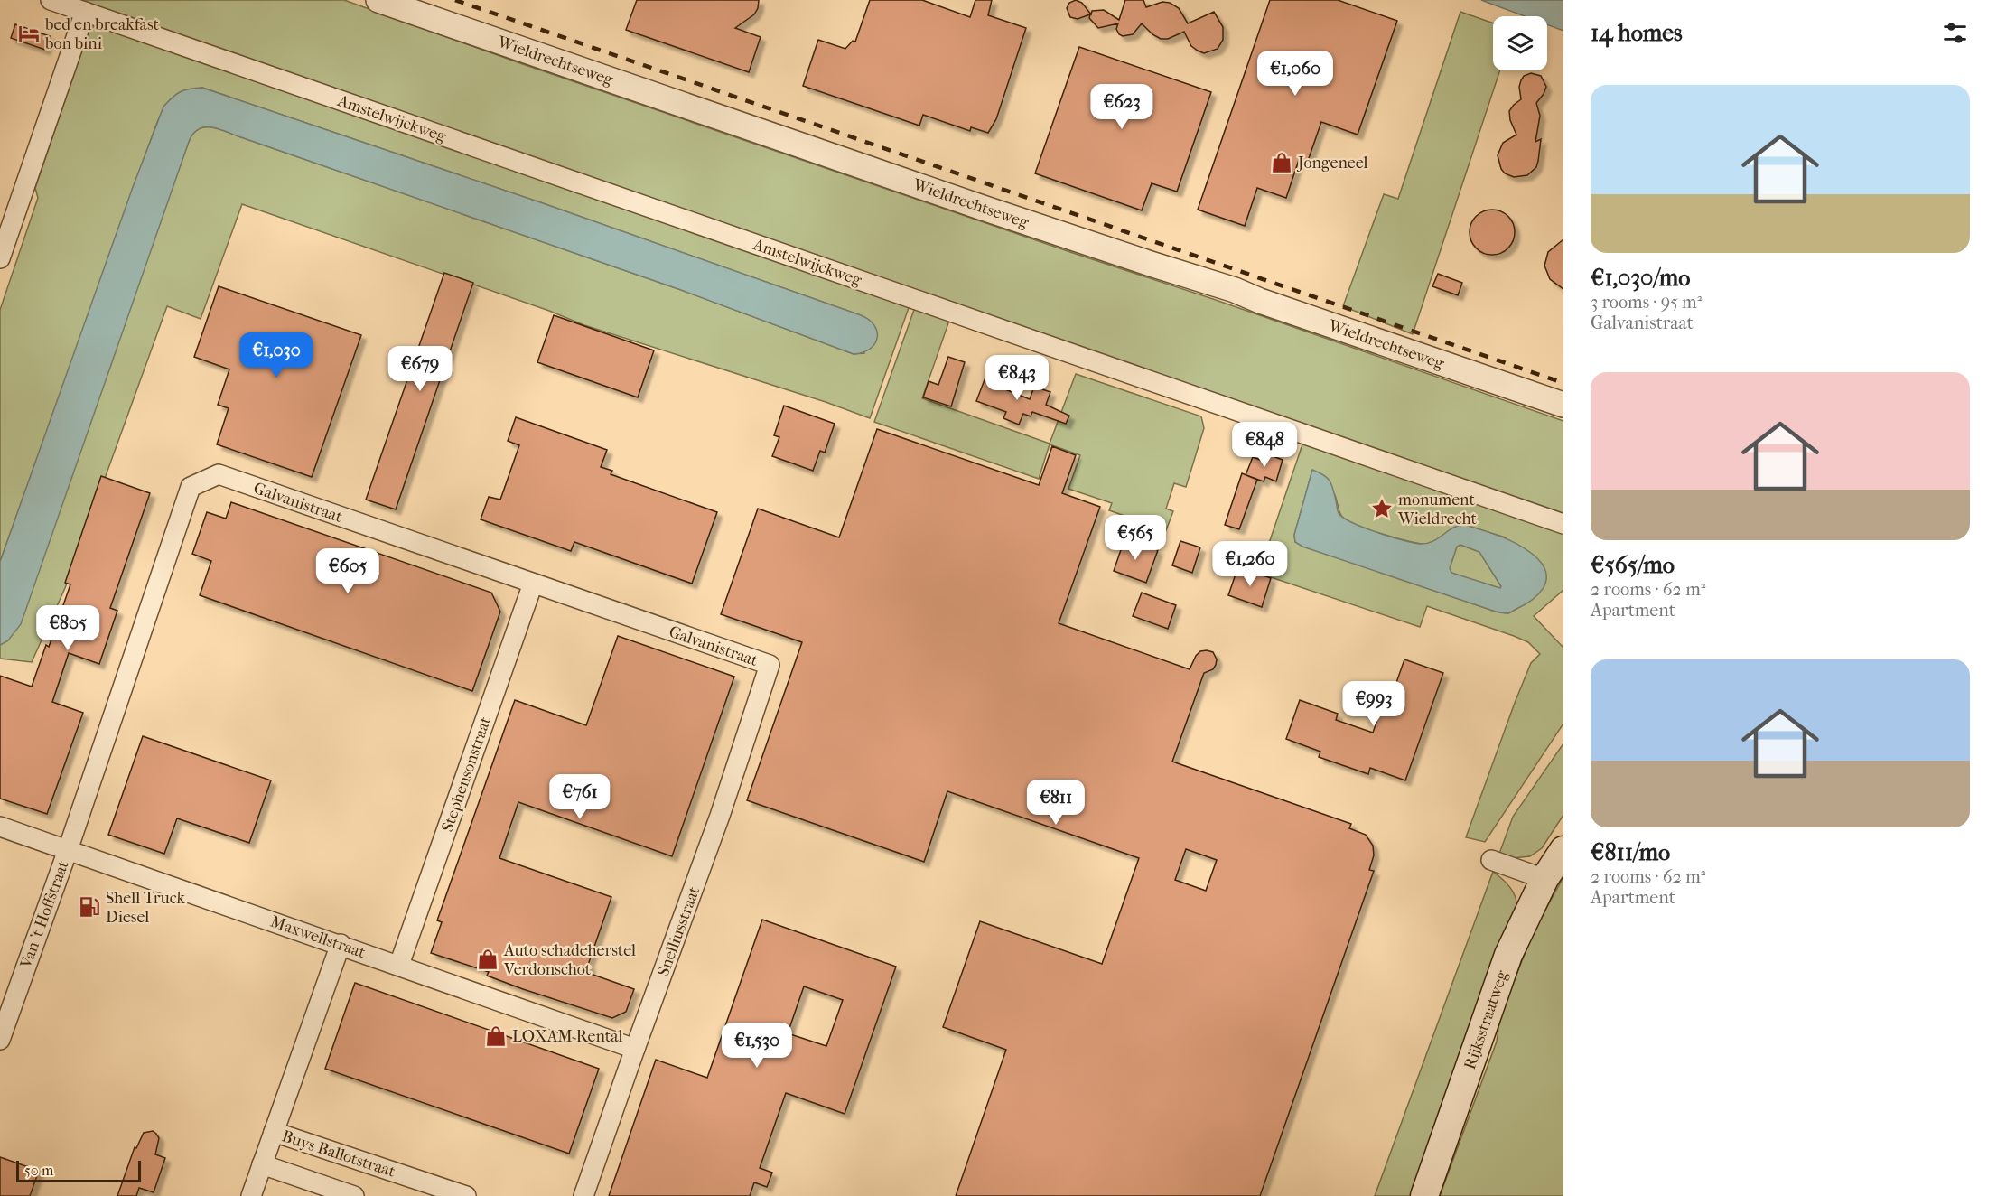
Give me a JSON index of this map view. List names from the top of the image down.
{
  "streets": {
    "main road": ["Rijksstraatweg"],
    "street": [
      "Wieldrechtseweg",
      "Amstelwijckweg",
      "Galvanistraat",
      "Stephensonstraat",
      "Van 't Hoffstraat",
      "Snelliusstraat",
      "Maxwellstraat",
      "Buys Ballotstraat"
    ]
  },
  "crossings": [
    ["Galvanistraat", "Stephensonstraat"],
    ["Galvanistraat", "Van 't Hoffstraat"],
    ["Galvanistraat", "Snelliusstraat"],
    ["Galvanistraat", "Maxwellstraat"],
    ["Stephensonstraat", "Maxwellstraat"],
    ["Van 't Hoffstraat", "Maxwellstraat"],
    ["Snelliusstraat", "Maxwellstraat"],
    ["Maxwellstraat", "Buys Ballotstraat"]
  ],
  "places": {
    "hotel": ["bed en breakfast bon bini"],
    "shop": ["Jongeneel", "Auto schadeherstel Verdonschot", "LOXAM Rental"],
    "place": ["monument Wieldrecht"],
    "fuel station": ["Shell Truck Diesel"]
  },
  "scale_bar": "50 m",
  "page": {
    "heading": "14 homes",
    "price": [
      "€1,060",
      "€623",
      "€1,030",
      "€679",
      "€843",
      "€848",
      "€565",
      "€1,260",
      "€605",
      "€805",
      "€993",
      "€761",
      "€811",
      "€1,530"
    ],
    "list": [
      {
        "name": "€1,030/mo",
        "note": "3 rooms · 95 m² · Galvanistraat"
      },
      {
        "name": "€565/mo",
        "note": "2 rooms · 62 m² · Apartment"
      },
      {
        "name": "€811/mo",
        "note": "2 rooms · 62 m² · Apartment"
      }
    ],
    "scale": "50 m"
  }
}
